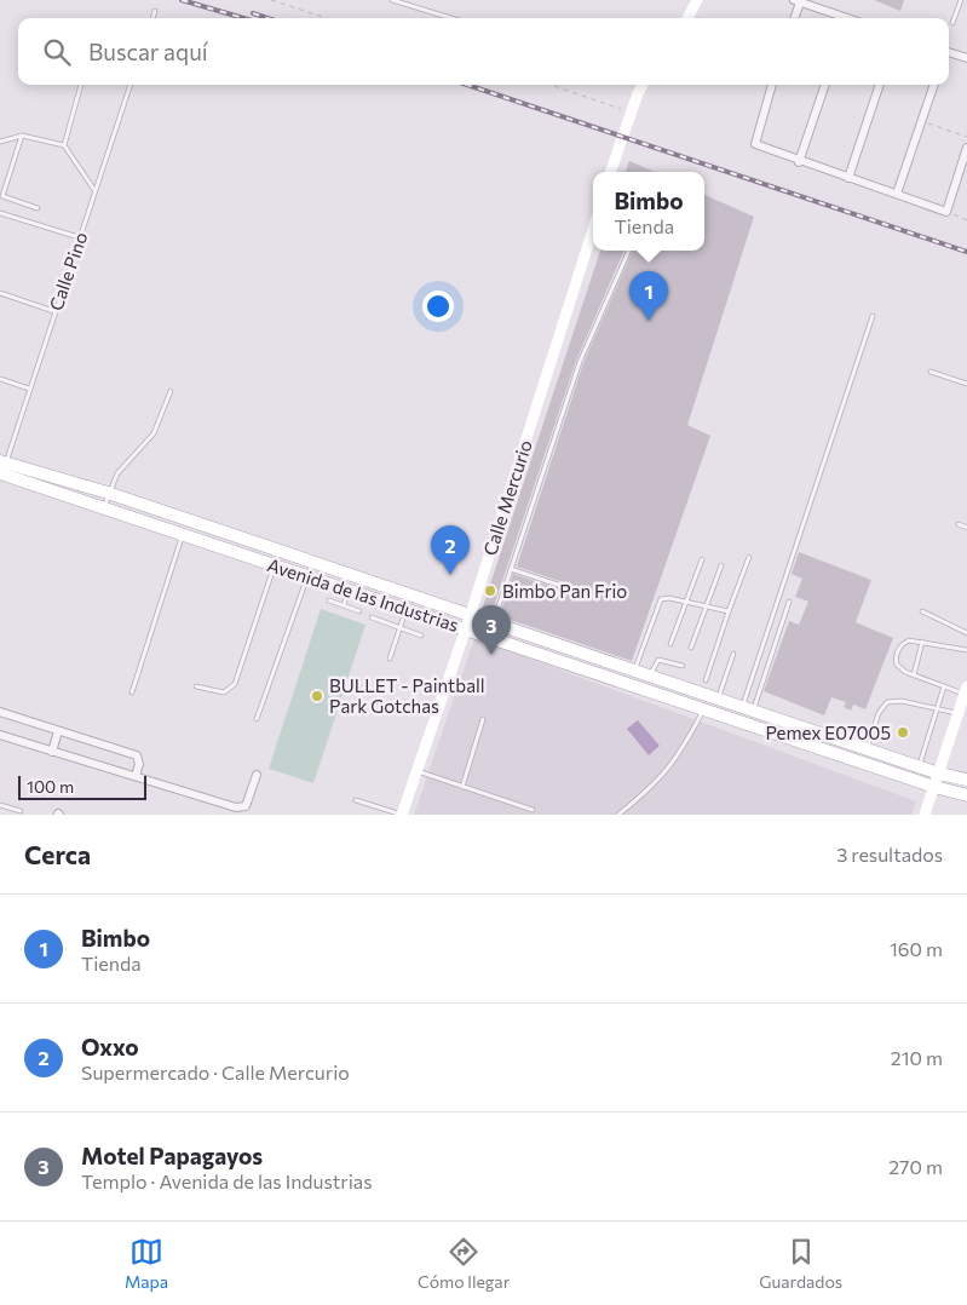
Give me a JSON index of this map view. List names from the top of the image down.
{
  "streets": {
    "main road": ["Calle Mercurio", "Avenida de las Industrias"],
    "lane": ["Calle Pino"]
  },
  "crossings": [
    ["Calle Pino", "Avenida de las Industrias"],
    ["Calle Mercurio", "Avenida de las Industrias"]
  ],
  "places": ["Bimbo Pan Frio", "BULLET - Paintball Park Gotchas", "Pemex E07005"],
  "scale_bar": "100 m",
  "page": {
    "search": "Buscar aquí",
    "popup": ["Bimbo", "Tienda"],
    "pins": ["1", "2", "3"],
    "scale": "100 m",
    "heading": ["Cerca", "3 resultados"],
    "list": [
      {
        "mark": "1",
        "name": "Bimbo",
        "note": "Tienda",
        "value": "160 m"
      },
      {
        "mark": "2",
        "name": "Oxxo",
        "note": "Supermercado · Calle Mercurio",
        "value": "210 m"
      },
      {
        "mark": "3",
        "name": "Motel Papagayos",
        "note": "Templo · Avenida de las Industrias",
        "value": "270 m"
      }
    ],
    "nav": ["Mapa", "Cómo llegar", "Guardados"]
  }
}
